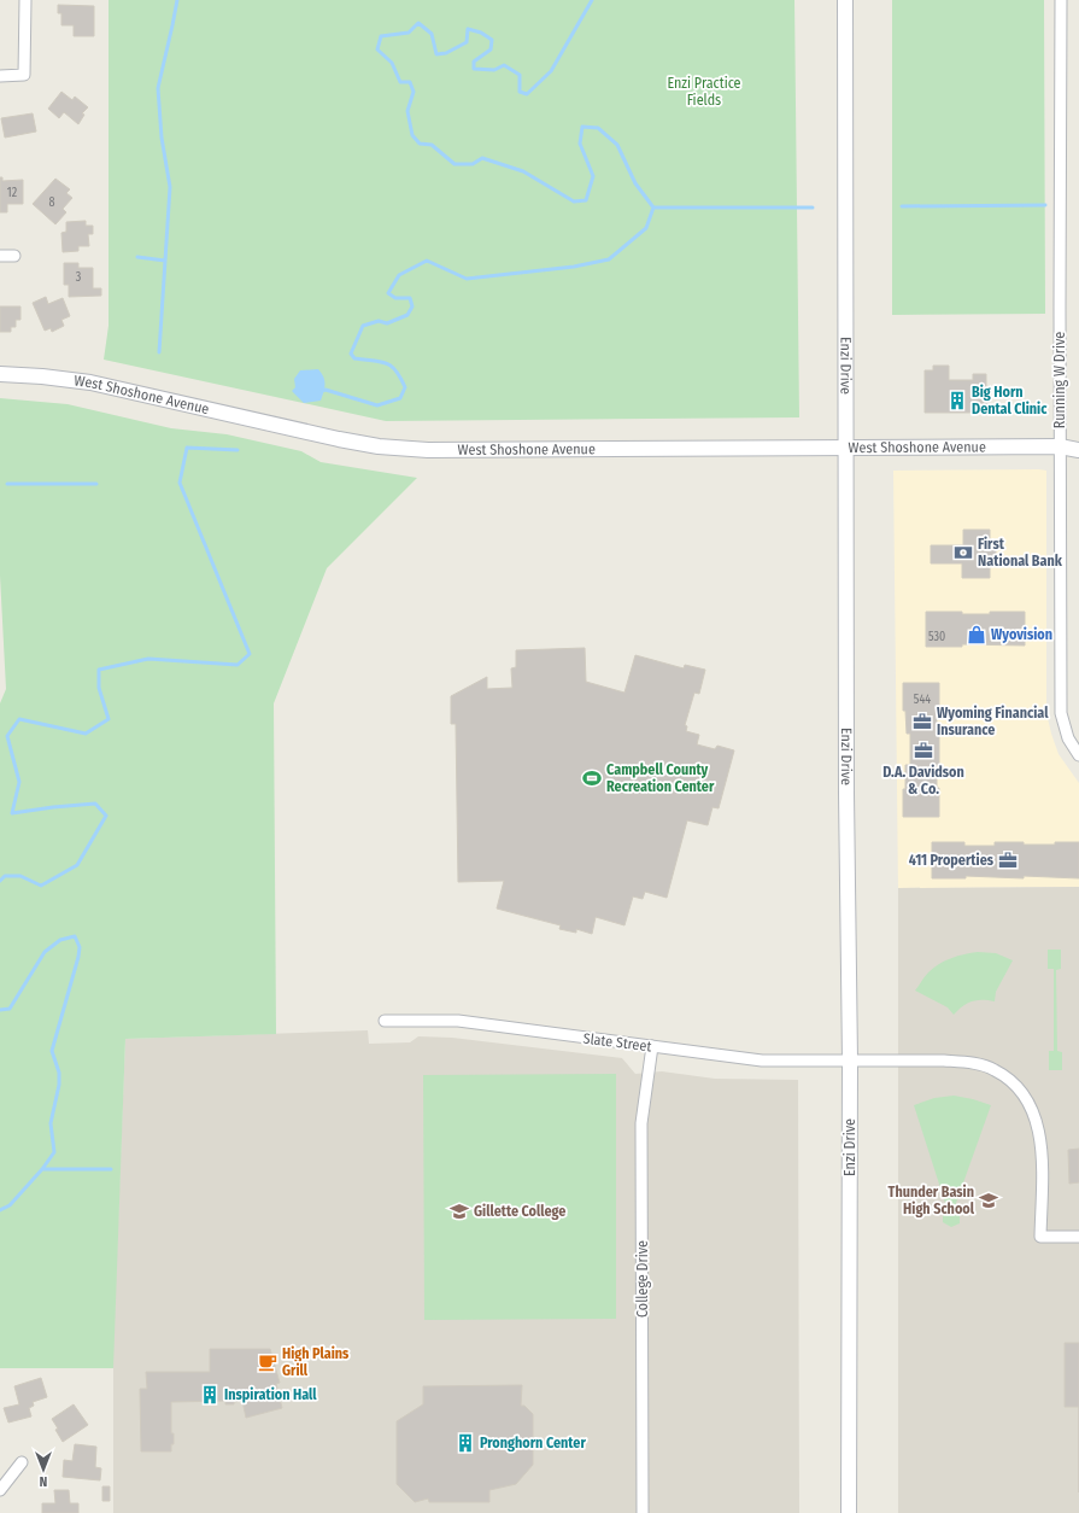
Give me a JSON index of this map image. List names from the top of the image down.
{
  "streets": {
    "main road": ["Enzi Drive", "West Shoshone Avenue"],
    "street": ["Running W Drive", "Slate Street", "College Drive"]
  },
  "crossings": [
    ["Enzi Drive", "West Shoshone Avenue"],
    ["Enzi Drive", "Slate Street"],
    ["Running W Drive", "West Shoshone Avenue"],
    ["Slate Street", "College Drive"]
  ],
  "parks": ["Enzi Practice Fields"],
  "places": {
    "building": ["Big Horn Dental Clinic", "Inspiration Hall", "Pronghorn Center"],
    "bank": ["First National Bank"],
    "shop": ["Wyovision"],
    "office": ["Wyoming Financial Insurance", "D.A. Davidson & Co.", "411 Properties"],
    "sports": ["Campbell County Recreation Center"],
    "school or university": ["Thunder Basin High School", "Gillette College"],
    "cafe": ["High Plains Grill"]
  },
  "house_numbers": [
    "12",
    "8",
    "3",
    "530",
    "544"
  ],
  "north": "bottom"
}
